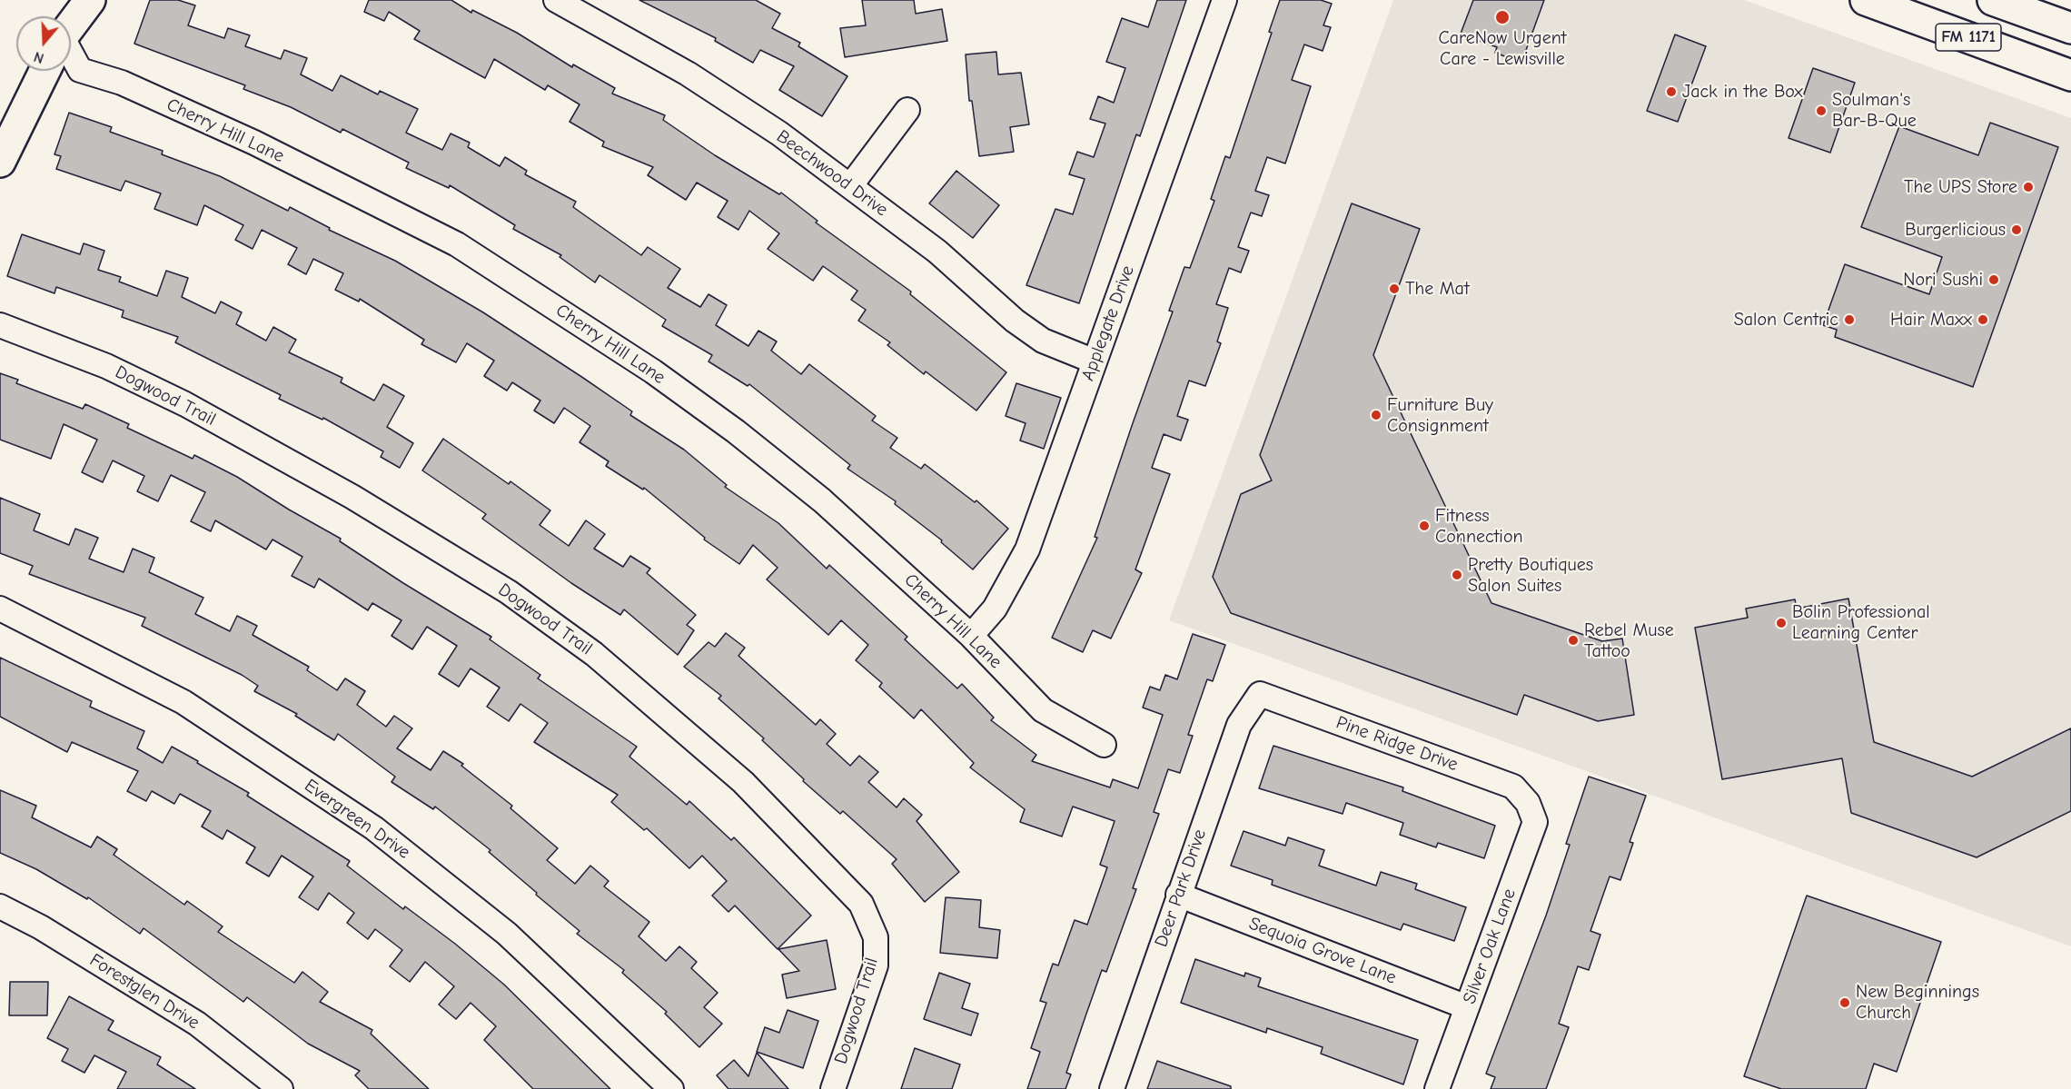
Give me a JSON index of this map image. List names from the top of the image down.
{
  "streets": {
    "main road": ["FM 1171"],
    "street": [
      "Cherry Hill Lane",
      "Beechwood Drive",
      "Applegate Drive",
      "Dogwood Trail",
      "Pine Ridge Drive",
      "Evergreen Drive",
      "Deer Park Drive",
      "Silver Oak Lane",
      "Sequoia Grove Lane",
      "Forestglen Drive"
    ]
  },
  "crossings": [
    ["Cherry Hill Lane", "Applegate Drive"],
    ["Beechwood Drive", "Applegate Drive"],
    ["Pine Ridge Drive", "Deer Park Drive"],
    ["Pine Ridge Drive", "Silver Oak Lane"],
    ["Deer Park Drive", "Sequoia Grove Lane"],
    ["Silver Oak Lane", "Sequoia Grove Lane"]
  ],
  "places": [
    "CareNow Urgent Care - Lewisville",
    "Jack in the Box",
    "Soulman's Bar-B-Que",
    "The UPS Store",
    "Burgerlicious",
    "Nori Sushi",
    "The Mat",
    "Salon Centric",
    "Hair Maxx",
    "Furniture Buy Consignment",
    "Fitness Connection",
    "Pretty Boutiques Salon Suites",
    "Bolin Professional Learning Center",
    "Rebel Muse Tattoo",
    "New Beginnings Church"
  ],
  "north": "bottom"
}
